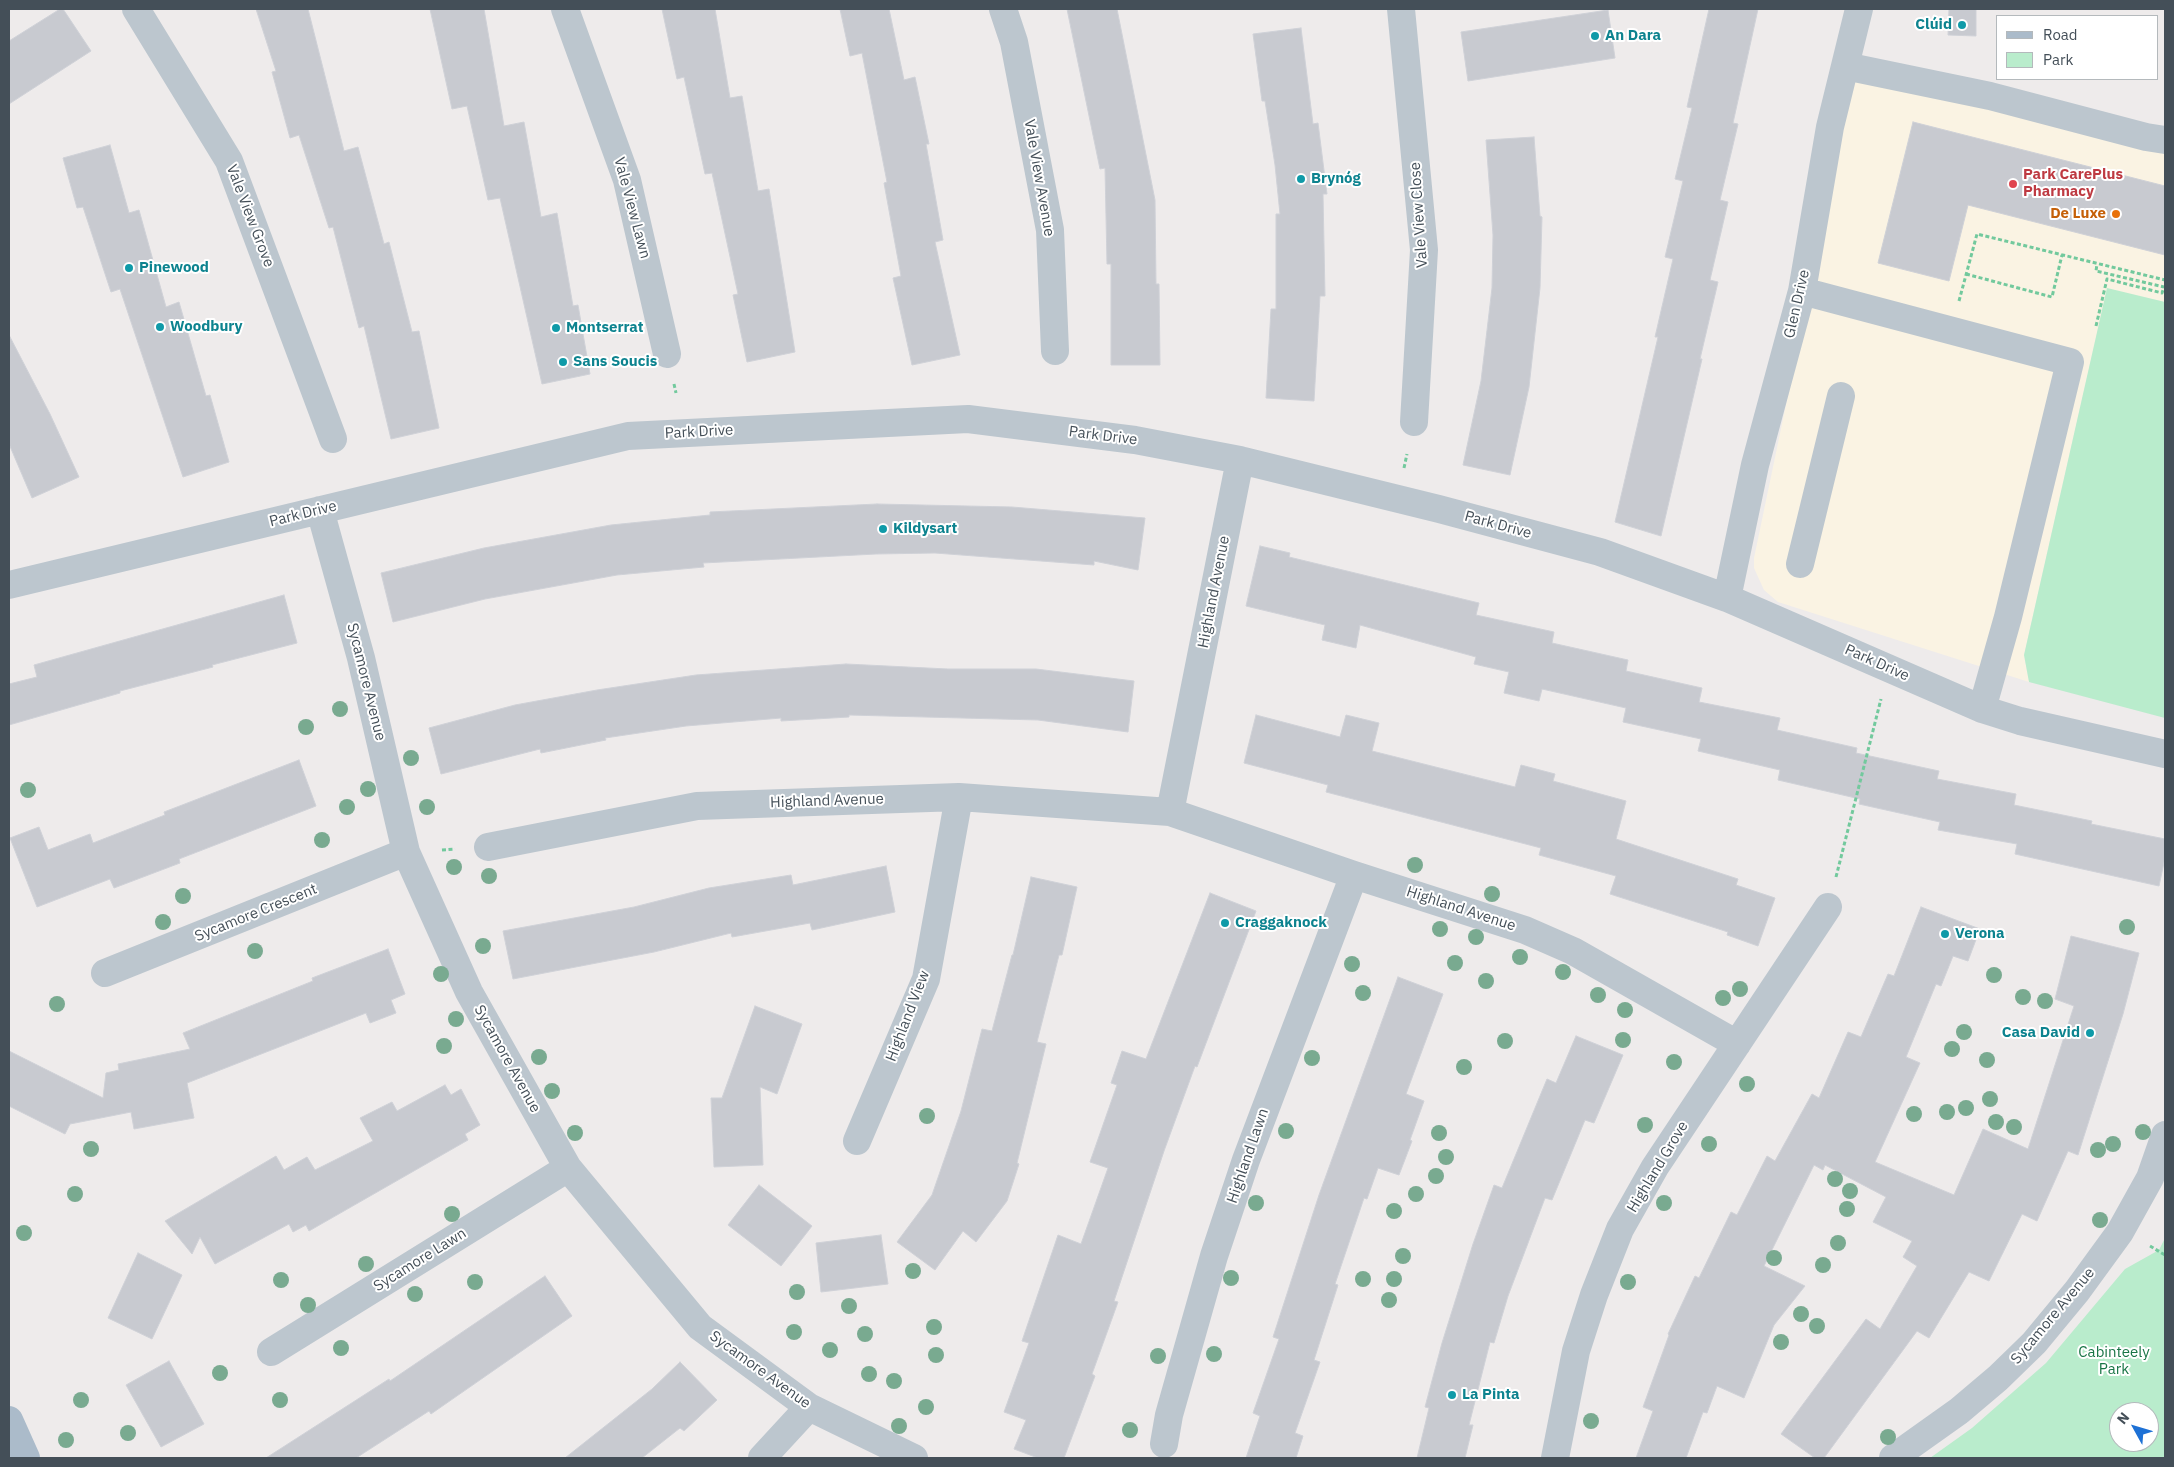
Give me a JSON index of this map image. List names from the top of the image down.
{
  "streets": {
    "street": [
      "Vale View Avenue",
      "Vale View Lawn",
      "Vale View Close",
      "Vale View Grove",
      "Glen Drive",
      "Park Drive",
      "Highland Avenue",
      "Sycamore Avenue",
      "Sycamore Crescent",
      "Highland View",
      "Highland Lawn",
      "Highland Grove",
      "Sycamore Lawn"
    ]
  },
  "crossings": [
    ["Glen Drive", "Park Drive"],
    ["Park Drive", "Highland Avenue"],
    ["Park Drive", "Sycamore Avenue"],
    ["Highland Avenue", "Highland View"],
    ["Highland Avenue", "Highland Lawn"],
    ["Highland Avenue", "Highland Grove"],
    ["Sycamore Avenue", "Sycamore Crescent"],
    ["Sycamore Avenue", "Sycamore Lawn"]
  ],
  "parks": ["Cabinteely Park"],
  "places": [
    "Clúid",
    "An Dara",
    "Brynóg",
    "Park CarePlus Pharmacy",
    "De Luxe",
    "Pinewood",
    "Woodbury",
    "Montserrat",
    "Sans Soucis",
    "Kildysart",
    "Craggaknock",
    "Verona",
    "Casa David",
    "La Pinta"
  ],
  "legend": ["Road", "Park"],
  "north": "top left"
}
